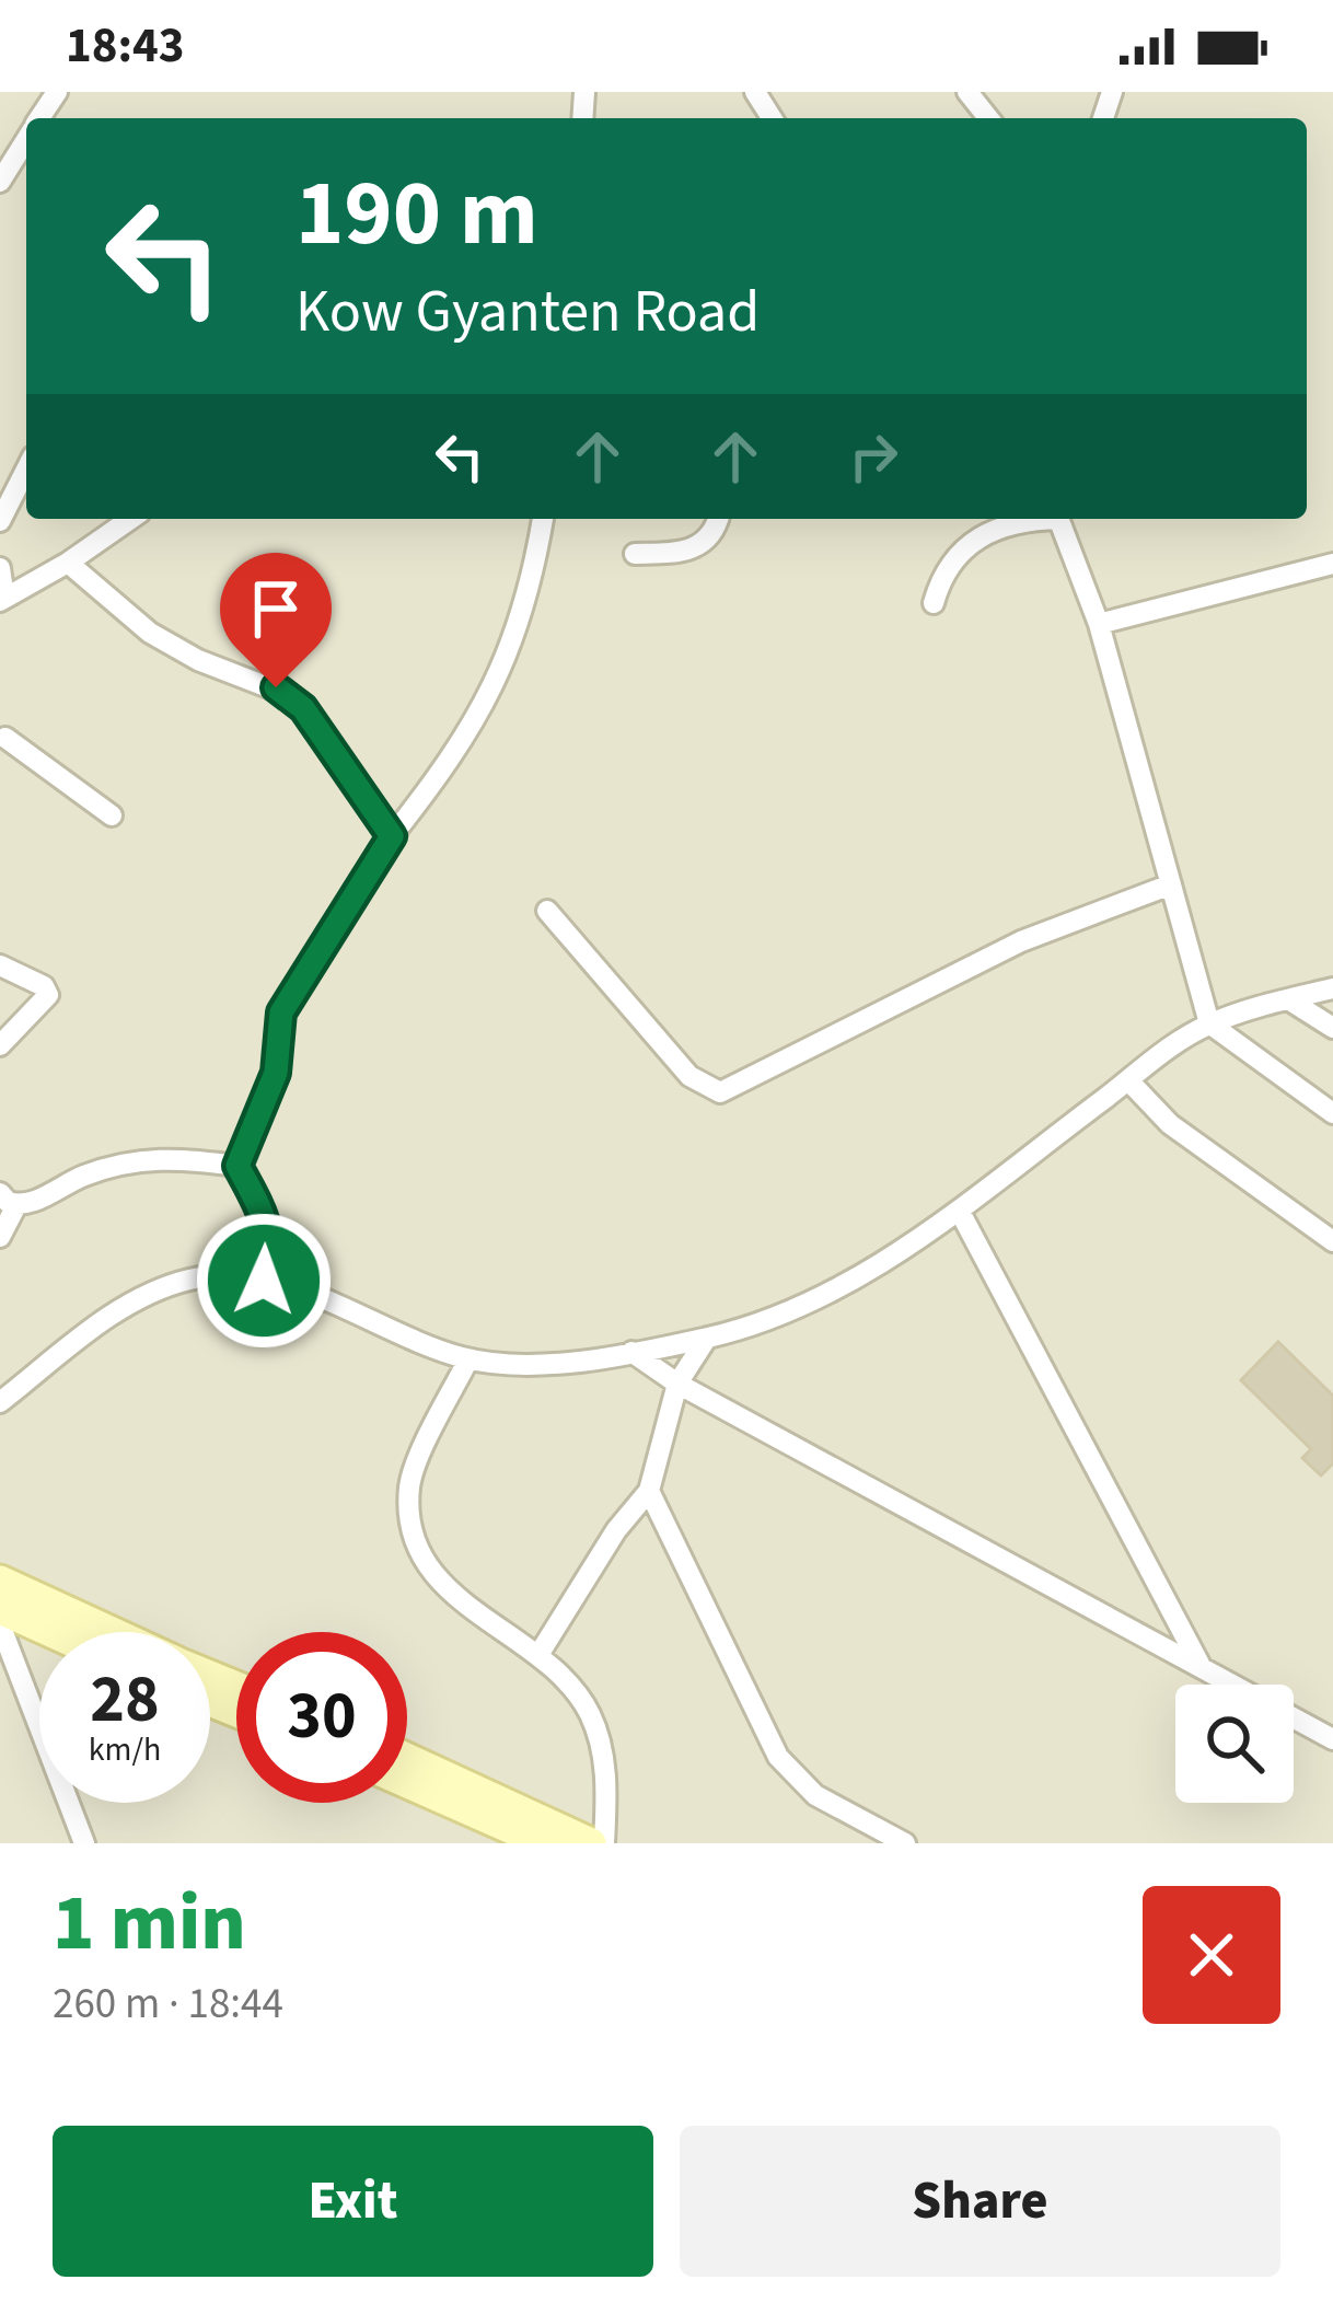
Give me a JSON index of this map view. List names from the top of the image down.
{
  "page": {
    "status": "18:43",
    "turn": ["190 m", "Kow Gyanten Road"],
    "speed": "28 km/h",
    "limit": "30",
    "heading": ["1 min", "260 m · 18:44"],
    "buttons": ["Exit", "Share"]
  }
}
